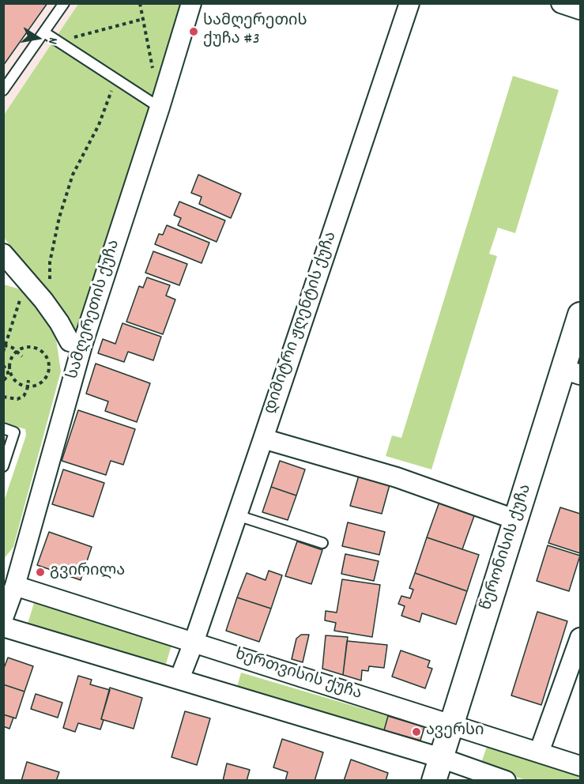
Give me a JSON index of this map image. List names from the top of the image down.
{
  "streets": {
    "street": [
      "სამღერეთის ქუჩა",
      "დიმიტრი ჟღენტის ქუჩა",
      "წერონისის ქუჩა",
      "ხერთვისის ქუჩა"
    ]
  },
  "crossings": [
    ["სამღერეთის ქუჩა", "ხერთვისის ქუჩა"],
    ["დიმიტრი ჟღენტის ქუჩა", "ხერთვისის ქუჩა"],
    ["წერონისის ქუჩა", "ხერთვისის ქუჩა"]
  ],
  "places": ["სამღერეთის ქუჩა #3", "გვირილა", "ავერსი"],
  "north": "right"
}
